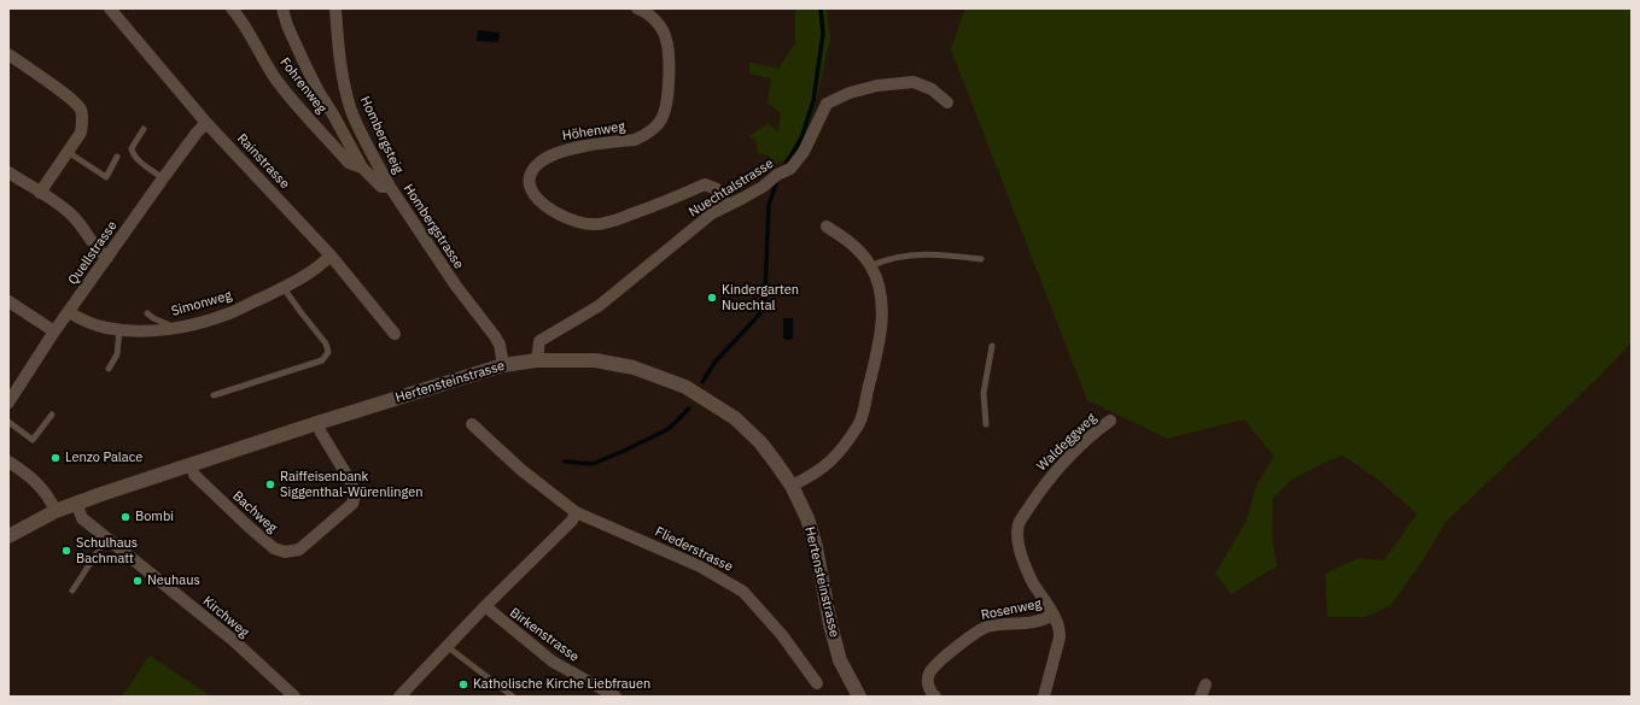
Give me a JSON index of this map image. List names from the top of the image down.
{
  "streets": {
    "street": [
      "Fohrenweg",
      "Höhenweg",
      "Hombergsteig",
      "Rainstrasse",
      "Nuechtalstrasse",
      "Hombergstrasse",
      "Quellstrasse",
      "Simonweg",
      "Hertensteinstrasse",
      "Waldeggweg",
      "Bachweg",
      "Fliederstrasse",
      "Rosenweg",
      "Kirchweg",
      "Birkenstrasse"
    ]
  },
  "crossings": [
    ["Fohrenweg", "Hombergstrasse"],
    ["Höhenweg", "Nuechtalstrasse"],
    ["Hombergsteig", "Hombergstrasse"],
    ["Rainstrasse", "Quellstrasse"],
    ["Rainstrasse", "Simonweg"],
    ["Nuechtalstrasse", "Hertensteinstrasse"],
    ["Hombergstrasse", "Hertensteinstrasse"],
    ["Quellstrasse", "Simonweg"],
    ["Hertensteinstrasse", "Bachweg"],
    ["Hertensteinstrasse", "Kirchweg"],
    ["Waldeggweg", "Rosenweg"]
  ],
  "places": [
    "Kindergarten Nuechtal",
    "Lenzo Palace",
    "Raiffeisenbank Siggenthal-Würenlingen",
    "Bombi",
    "Schulhaus Bachmatt",
    "Neuhaus",
    "Katholische Kirche Liebfrauen"
  ]
}
